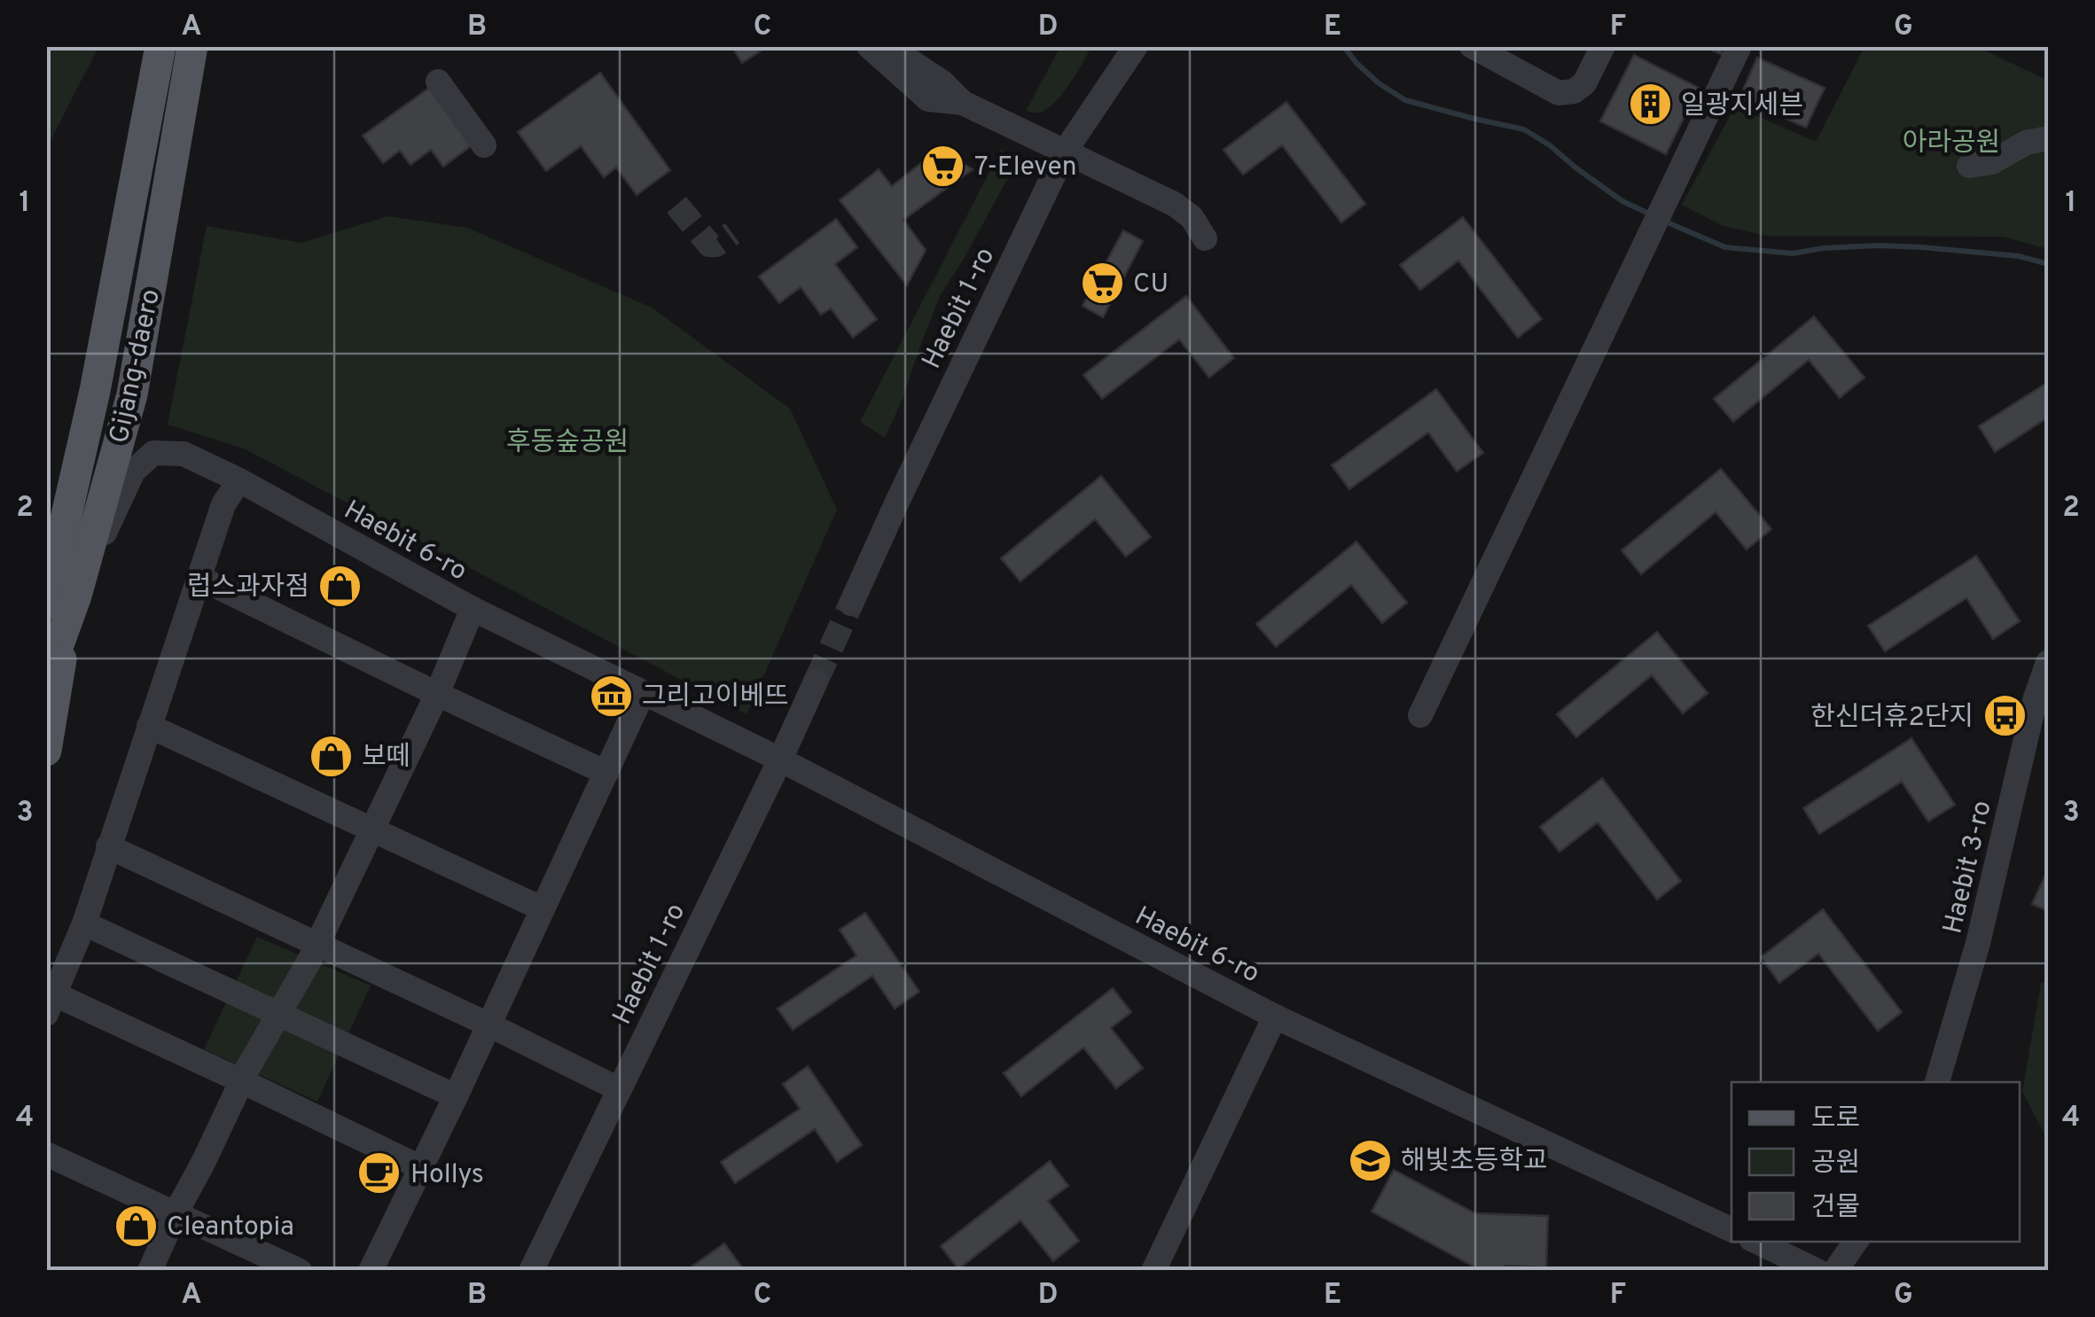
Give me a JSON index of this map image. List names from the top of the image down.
{
  "streets": {
    "main road": ["Gijang-daero"],
    "street": ["Haebit 1-ro", "Haebit 6-ro", "Haebit 3-ro"]
  },
  "crossings": [
    ["Haebit 1-ro", "Haebit 6-ro"],
    ["Gijang-daero", "Haebit 6-ro"]
  ],
  "parks": ["아라공원", "후동숲공원"],
  "places": {
    "building": ["일광지세븐"],
    "supermarket": ["7-Eleven", "CU"],
    "shop": ["럽스과자점", "보떼", "Cleantopia"],
    "museum": ["그리고이베뜨"],
    "bus stop": ["한신더휴2단지"],
    "school or university": ["해빛초등학교"],
    "cafe": ["Hollys"]
  },
  "legend": ["도로", "공원", "건물"],
  "grid": {
    "columns": [
      "A",
      "B",
      "C",
      "D",
      "E",
      "F",
      "G"
    ],
    "rows": [
      "1",
      "2",
      "3",
      "4"
    ]
  }
}
